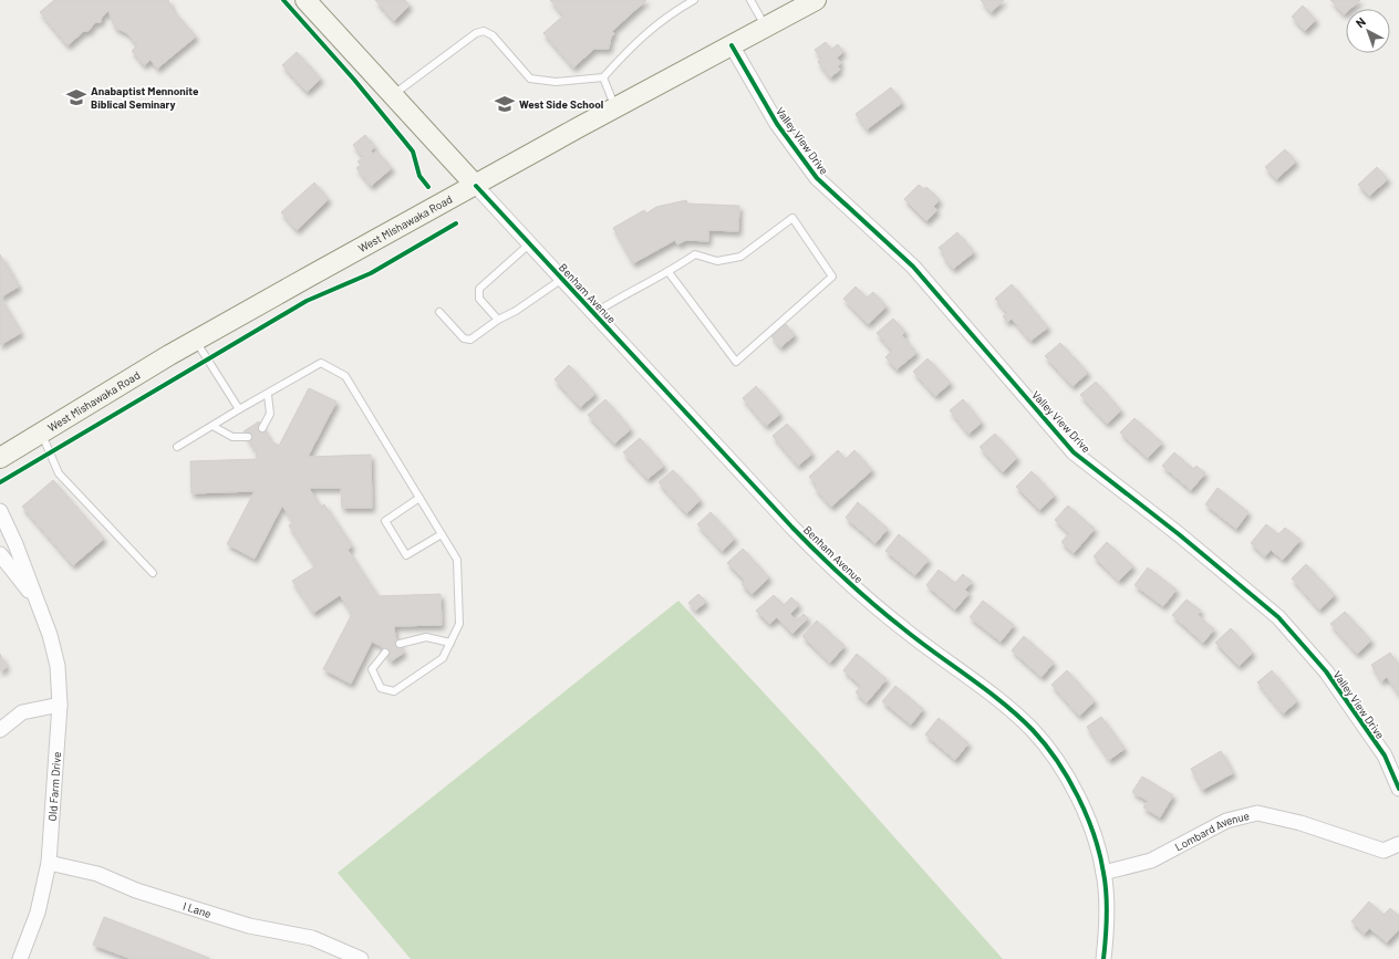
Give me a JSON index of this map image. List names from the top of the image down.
{
  "streets": {
    "main road": ["West Mishawaka Road", "Benham Avenue"],
    "street": [
      "Valley View Drive",
      "Old Farm Drive",
      "Lombard Avenue",
      "I Lane"
    ]
  },
  "crossings": [
    ["Valley View Drive", "West Mishawaka Road"],
    ["West Mishawaka Road", "Benham Avenue"],
    ["Benham Avenue", "Lombard Avenue"],
    ["Old Farm Drive", "I Lane"]
  ],
  "places": {
    "school or university": ["Anabaptist Mennonite Biblical Seminary", "West Side School"]
  },
  "north": "top left"
}
